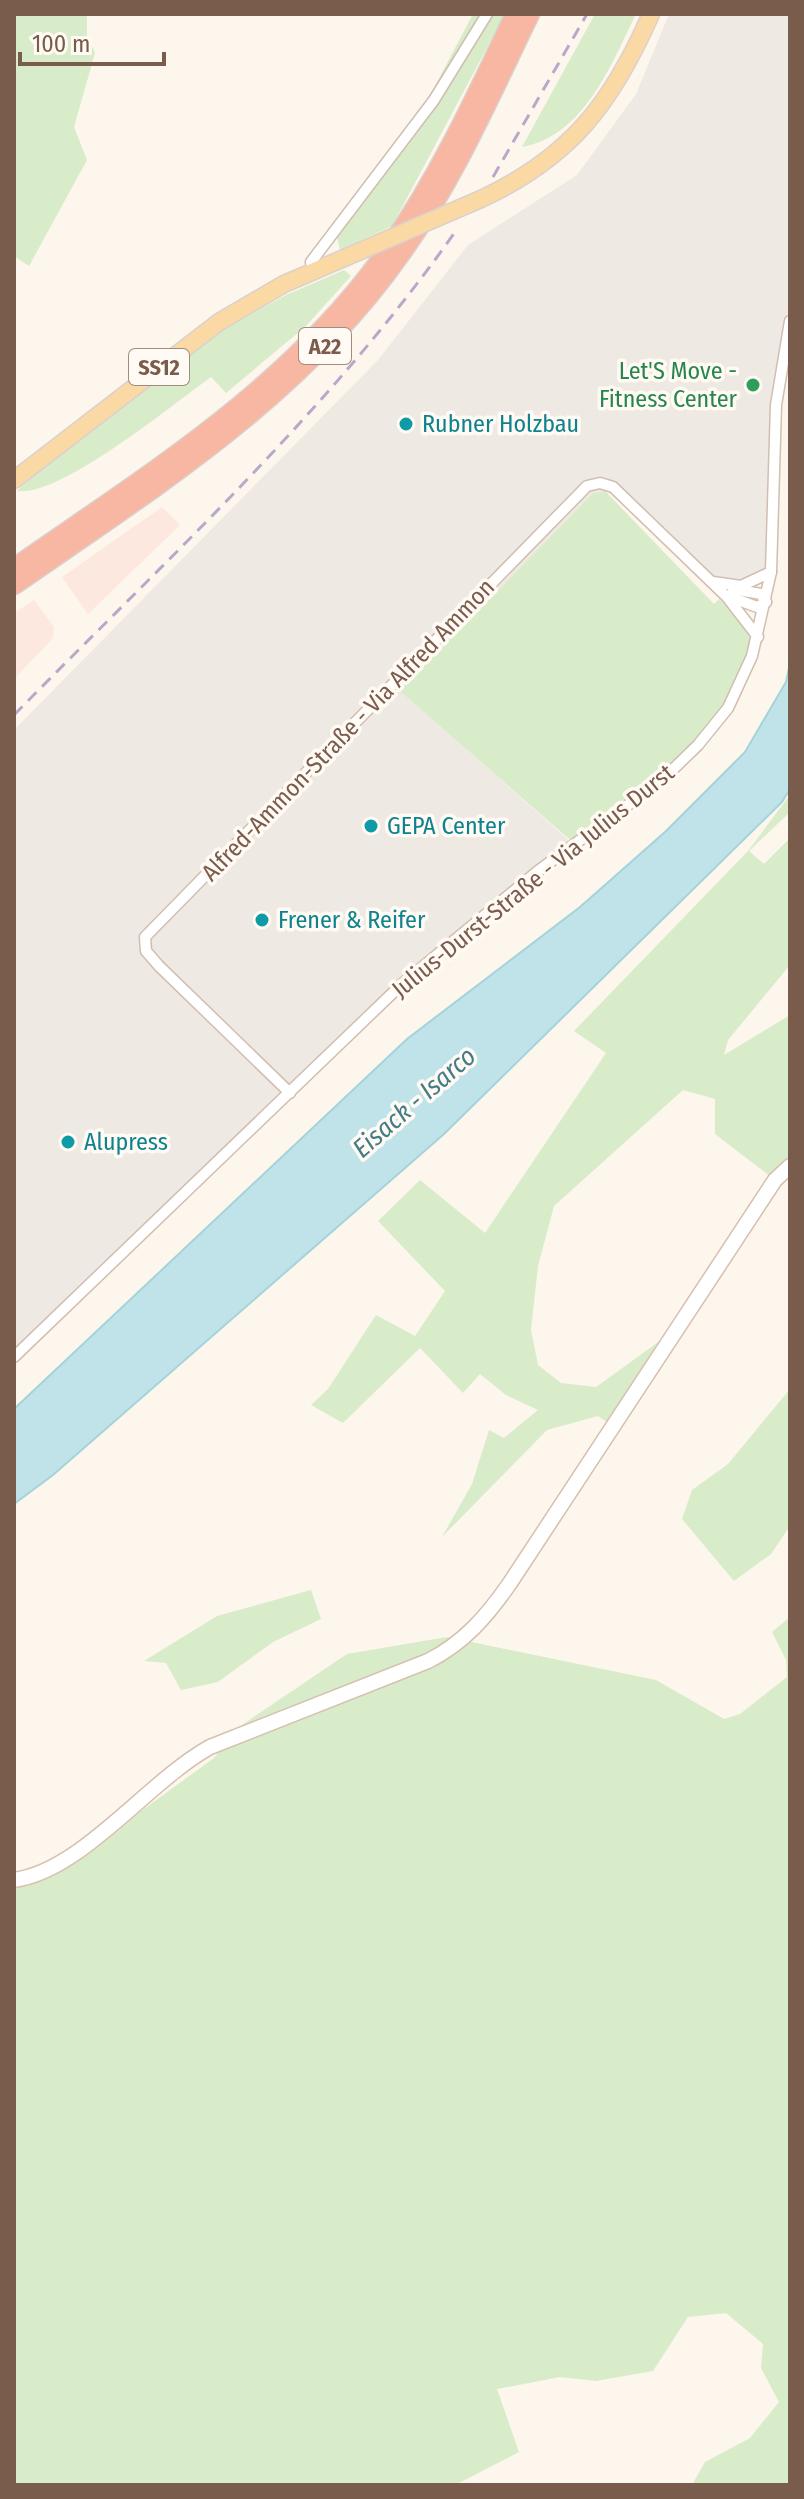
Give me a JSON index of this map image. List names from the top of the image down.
{
  "streets": {
    "highway": ["A22"],
    "main road": ["SS12"],
    "street": ["Alfred-Ammon-Straße - Via Alfred Ammon", "Julius-Durst-Straße - Via Julius Durst"]
  },
  "crossings": [
    ["Alfred-Ammon-Straße - Via Alfred Ammon", "Julius-Durst-Straße - Via Julius Durst"]
  ],
  "water": ["Eisack - Isarco"],
  "places": [
    "Let'S Move - Fitness Center",
    "Rubner Holzbau",
    "GEPA Center",
    "Frener & Reifer",
    "Alupress"
  ],
  "scale_bar": "100 m"
}
